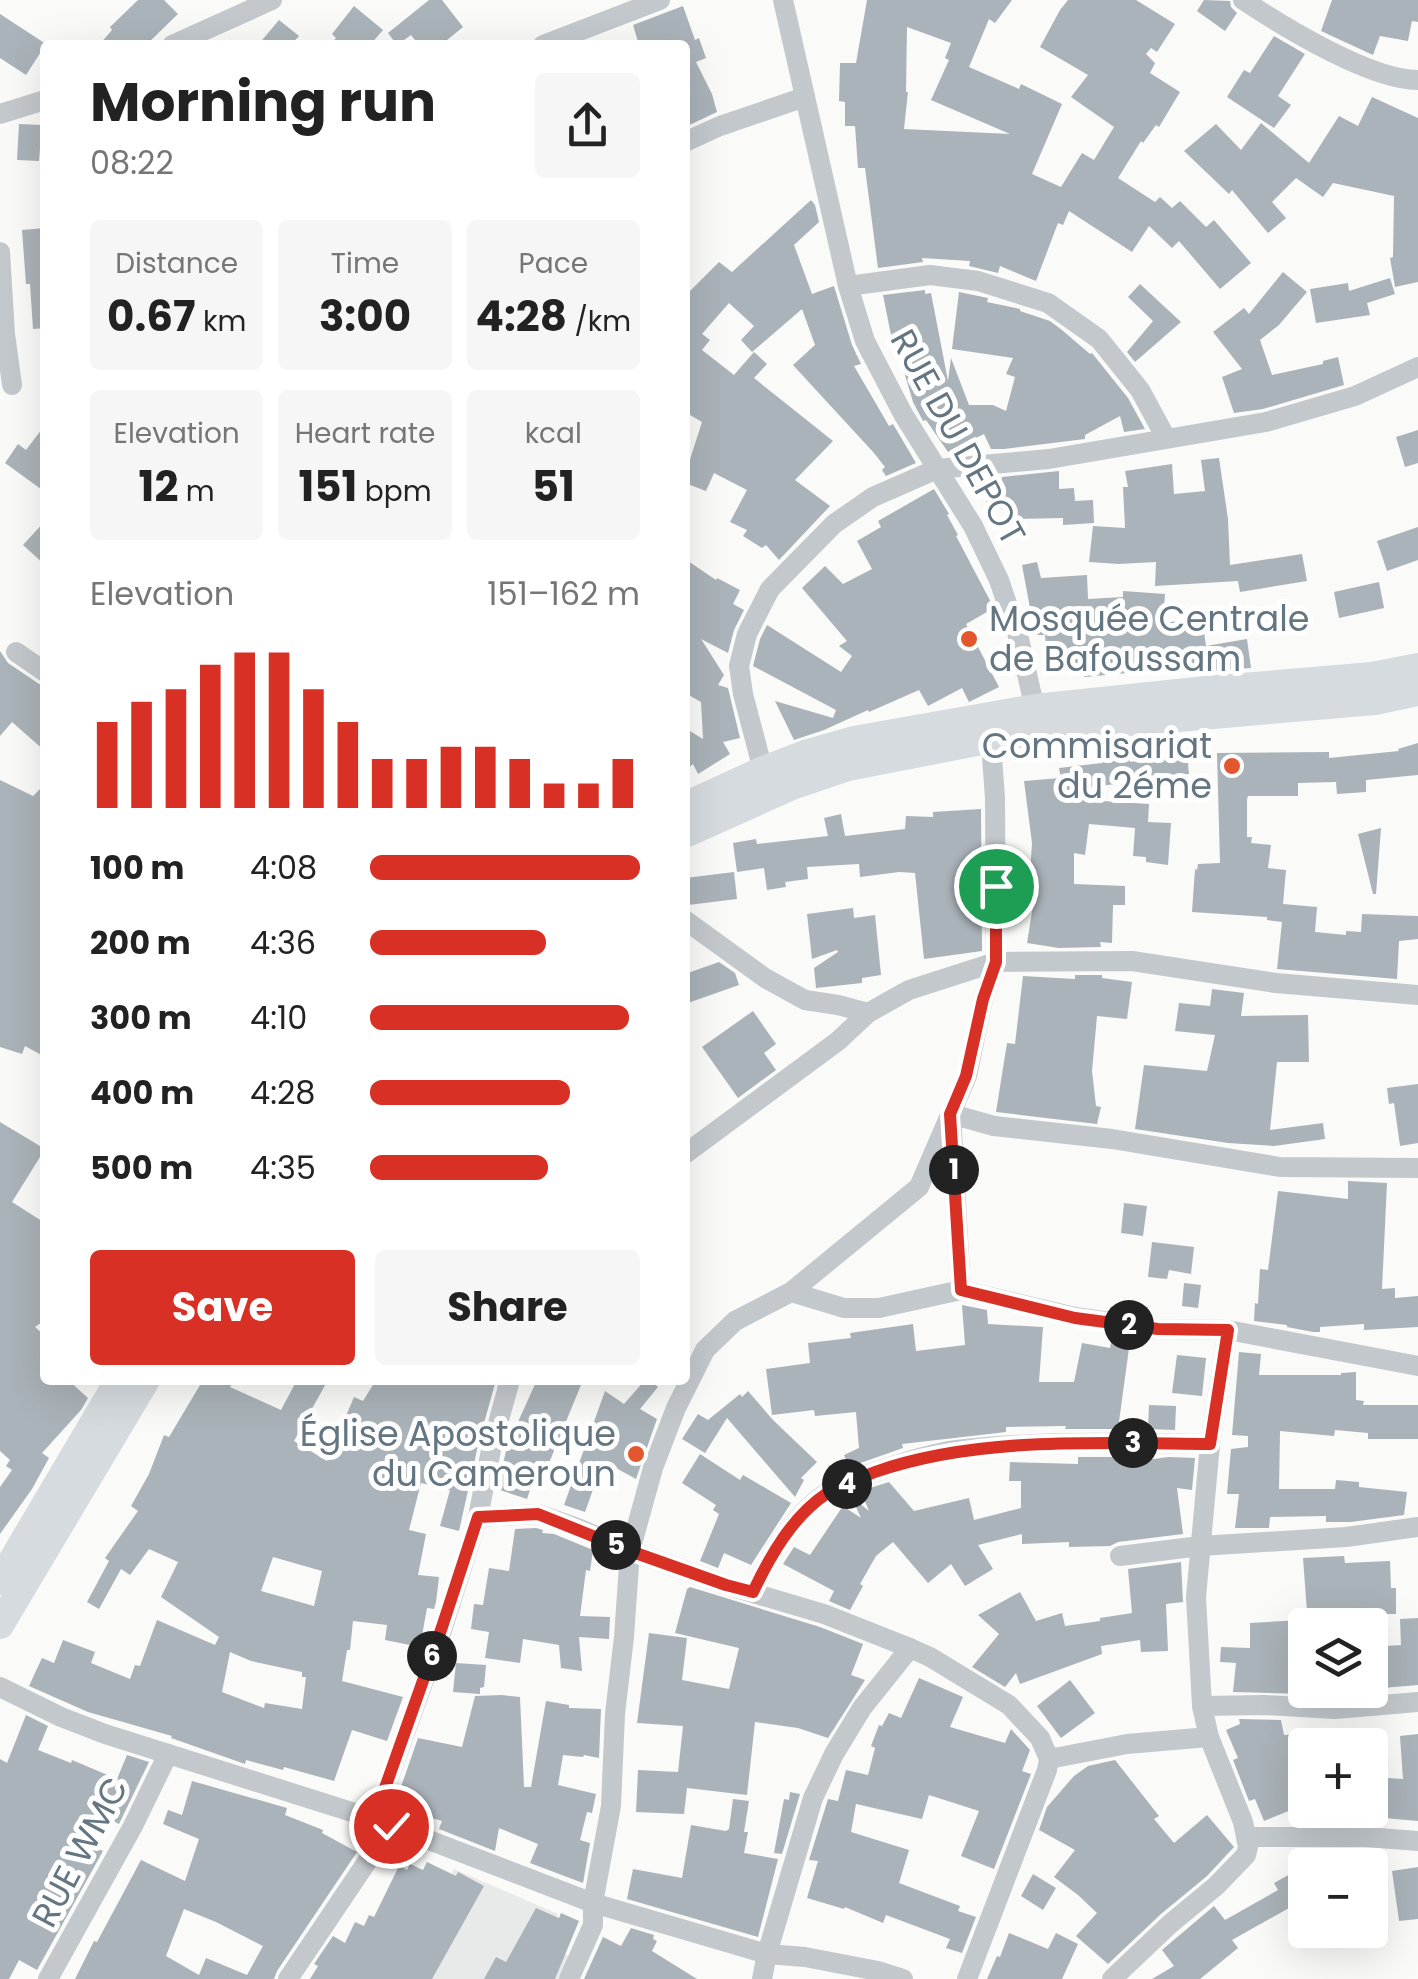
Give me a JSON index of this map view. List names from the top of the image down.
{
  "streets": {
    "street": ["RUE DU DEPOT", "RUE WMC"]
  },
  "places": ["Mosquée Centrale de Bafoussam", "Commisariat du 2éme", "Église Apostolique du Cameroun"],
  "page": {
    "heading": ["Morning run", "08:22"],
    "stats": [
      ["Distance", "0.67 km"],
      ["Time", "3:00"],
      ["Pace", "4:28 /km"],
      ["Elevation", "12 m"],
      ["Heart rate", "151 bpm"],
      ["kcal", "51"]
    ],
    "chart": ["Elevation", "151–162 m"],
    "list": [
      {
        "name": "100 m",
        "note": "4:08"
      },
      {
        "name": "200 m",
        "note": "4:36"
      },
      {
        "name": "300 m",
        "note": "4:10"
      },
      {
        "name": "400 m",
        "note": "4:28"
      },
      {
        "name": "500 m",
        "note": "4:35"
      }
    ],
    "pins": [
      "1",
      "2",
      "3",
      "4",
      "5",
      "6"
    ],
    "buttons": ["Save", "Share"],
    "map_buttons": ["+", "−"]
  }
}
